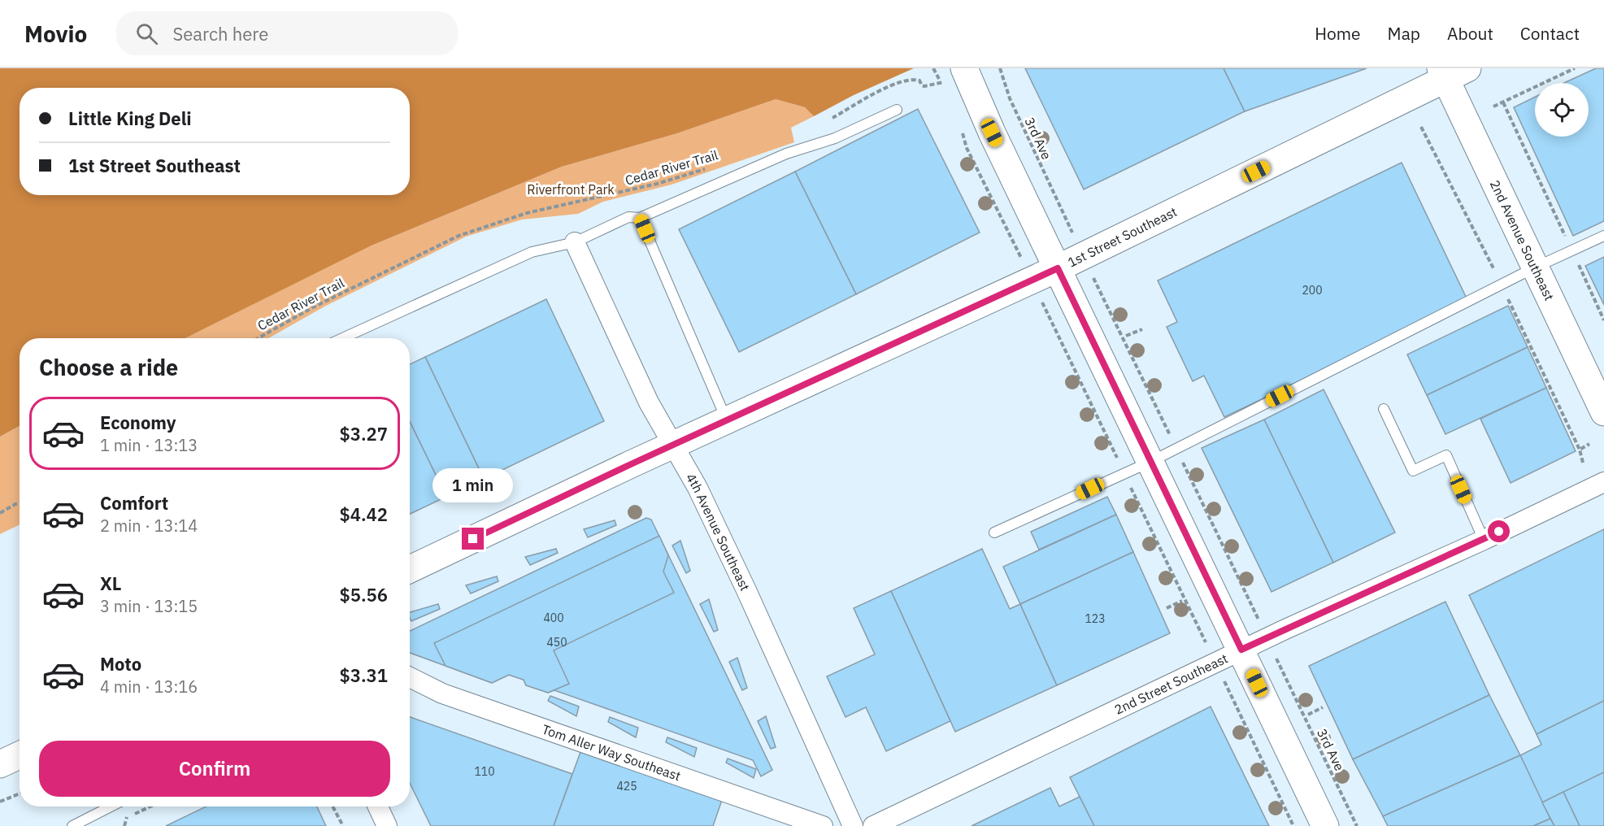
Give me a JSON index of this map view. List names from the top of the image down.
{
  "streets": {
    "main road": ["1st Street Southeast", "2nd Avenue Southeast"],
    "street": ["4th Avenue Southeast", "2nd Street Southeast", "Tom Aller Way Southeast"],
    "path": ["3rd Ave", "Cedar River Trail"]
  },
  "crossings": [
    ["1st Street Southeast", "2nd Avenue Southeast"],
    ["1st Street Southeast", "4th Avenue Southeast"]
  ],
  "parks": ["Riverfront Park"],
  "house_numbers": [
    "200",
    "400",
    "123",
    "450",
    "110",
    "425"
  ],
  "page": {
    "header": "Movio",
    "search": "Search here",
    "nav": [
      "Home",
      "Map",
      "About",
      "Contact"
    ],
    "banner": ["Little King Deli", "1st Street Southeast"],
    "heading": "Choose a ride",
    "list": [
      {
        "name": "Economy",
        "note": "1 min · 13:13",
        "value": "$3.27"
      },
      {
        "name": "Comfort",
        "note": "2 min · 13:14",
        "value": "$4.42"
      },
      {
        "name": "XL",
        "note": "3 min · 13:15",
        "value": "$5.56"
      },
      {
        "name": "Moto",
        "note": "4 min · 13:16",
        "value": "$3.31"
      }
    ],
    "bubble": "1 min",
    "buttons": "Confirm"
  }
}
